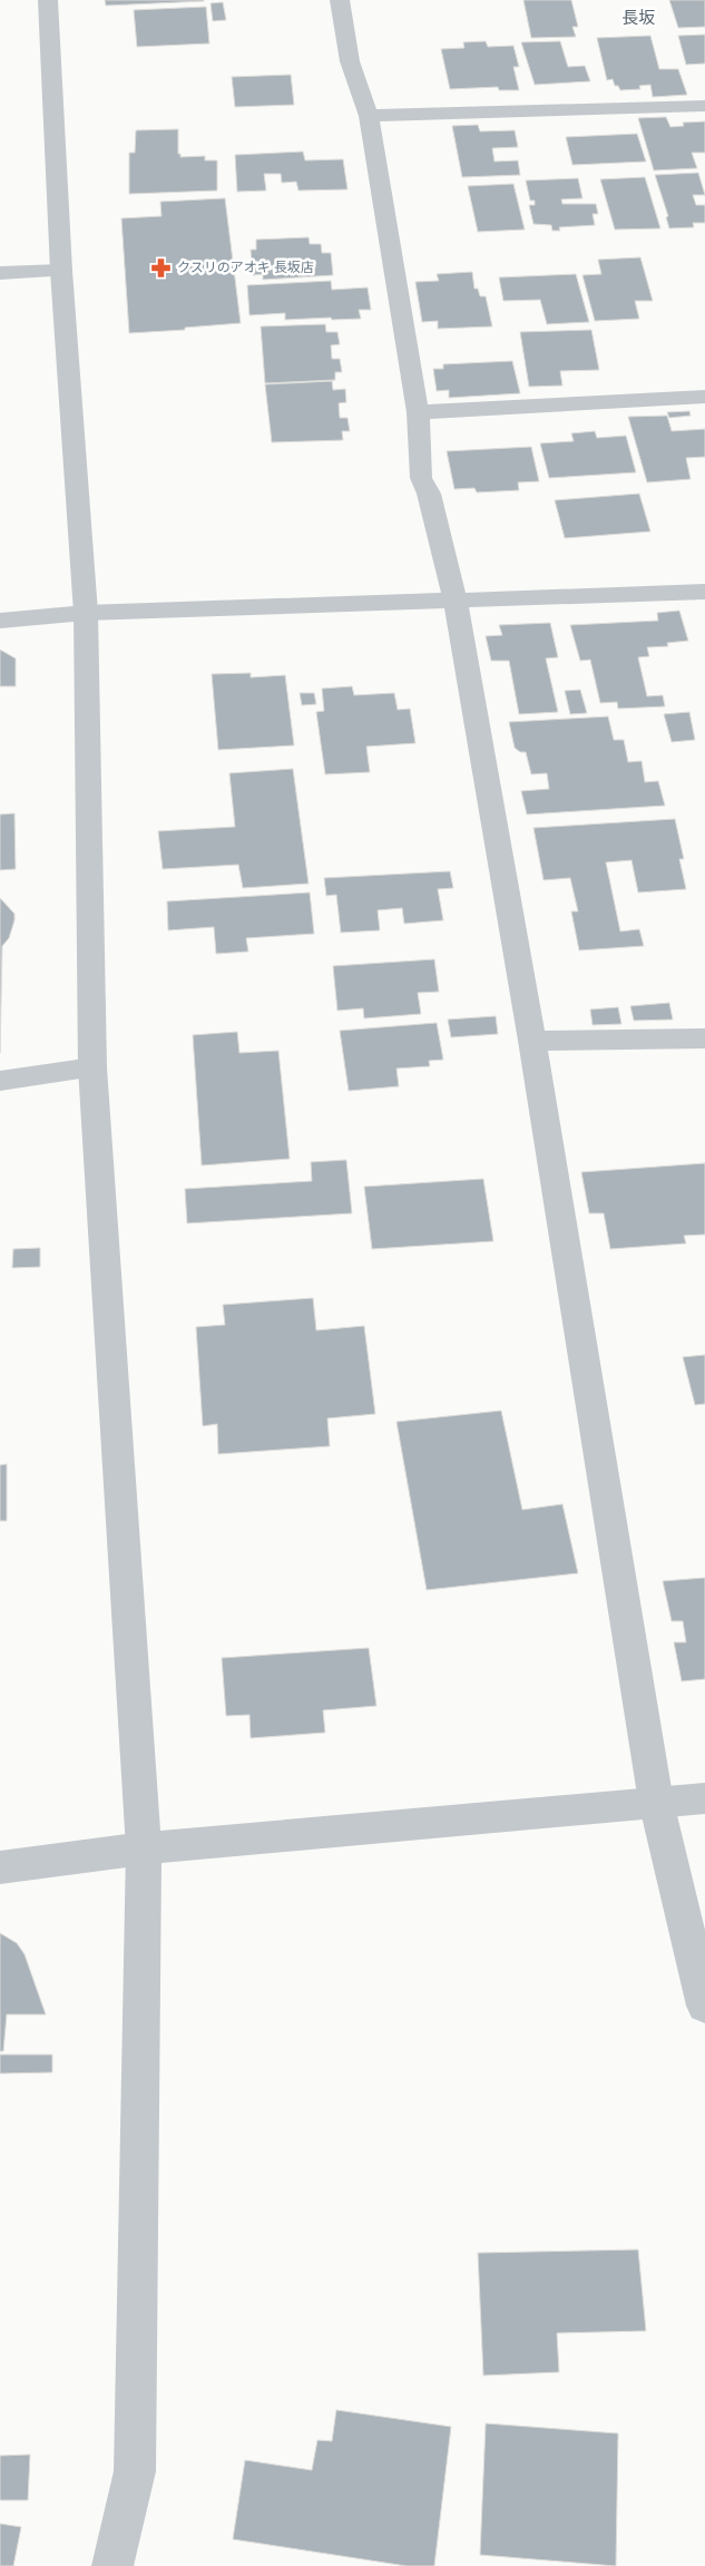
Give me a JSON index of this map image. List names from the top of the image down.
{
  "districts": ["長坂"],
  "places": {
    "pharmacy": ["クスリのアオキ 長坂店"]
  }
}
